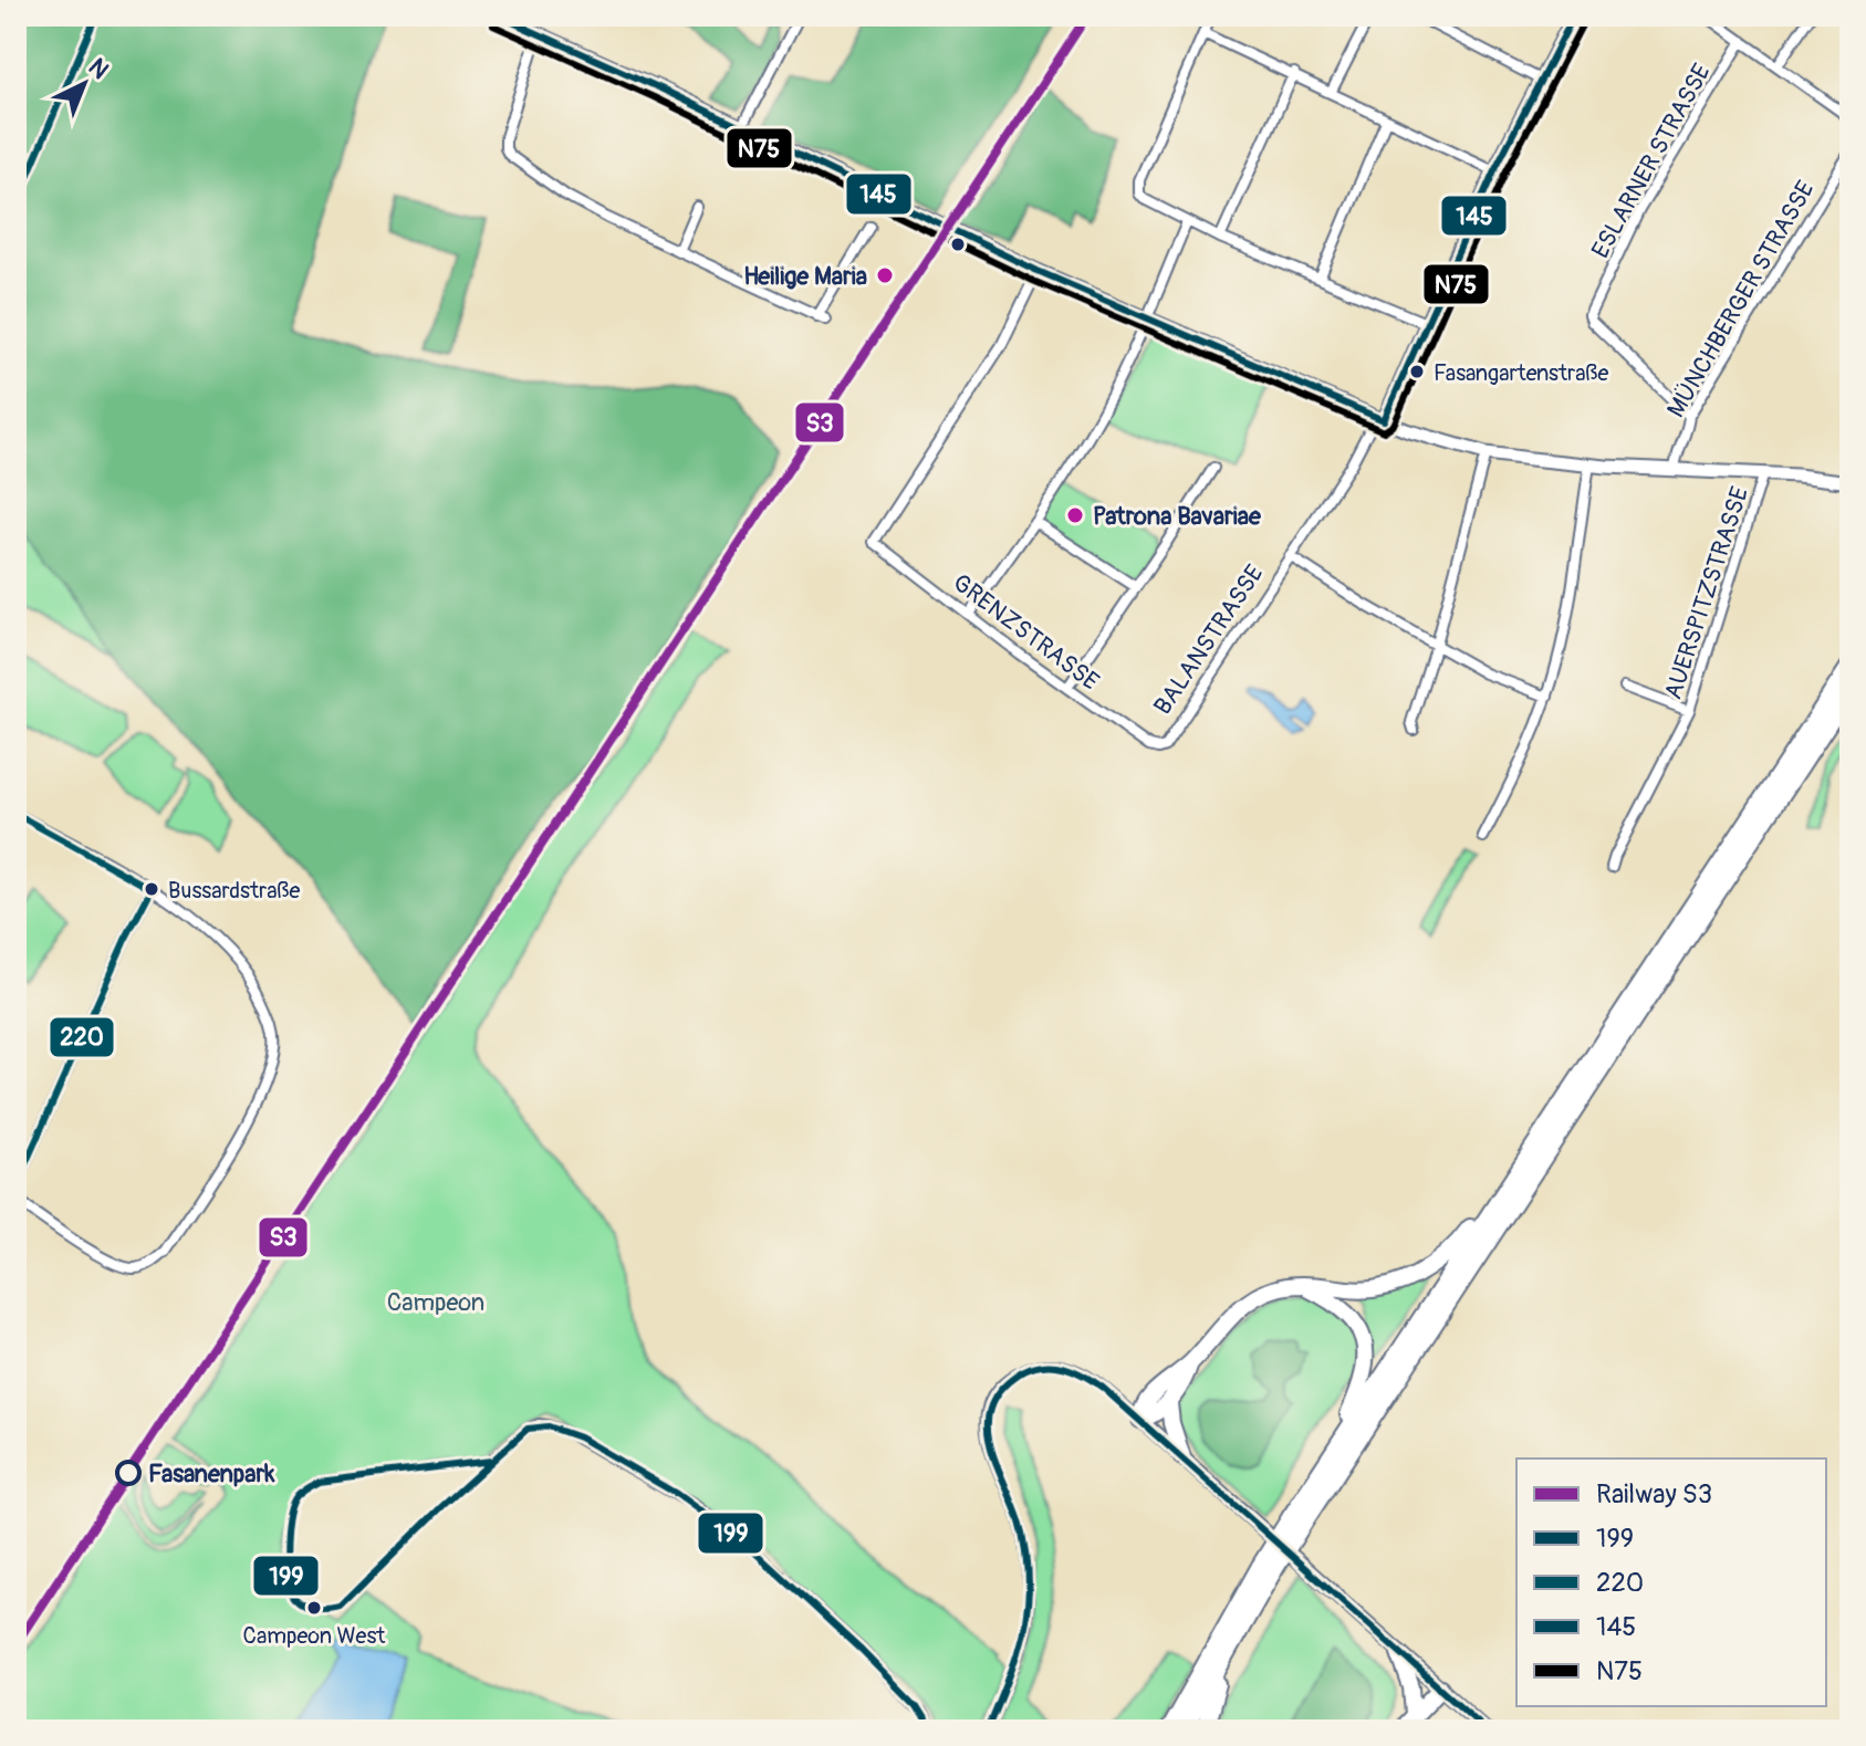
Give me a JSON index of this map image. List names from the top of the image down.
{
  "streets": {
    "street": [
      "ESLARNER STRASSE",
      "MÜNCHBERGER STRASSE",
      "AUERSPITZSTRASSE",
      "GRENZSTRASSE",
      "BALANSTRASSE"
    ]
  },
  "crossings": [
    ["ESLARNER STRASSE", "MÜNCHBERGER STRASSE"],
    ["GRENZSTRASSE", "BALANSTRASSE"]
  ],
  "parks": ["Campeon"],
  "places": [
    "Heilige Maria",
    "Fasangartenstraße",
    "Patrona Bavariae",
    "Bussardstraße",
    "Fasanenpark",
    "Campeon West"
  ],
  "lines": [
    "rail line S3",
    "transit line 220",
    "transit line 145",
    "transit line N75",
    "transit line 199"
  ],
  "legend": [
    "Railway S3",
    "199",
    "220",
    "145",
    "N75"
  ],
  "north": "top right"
}
